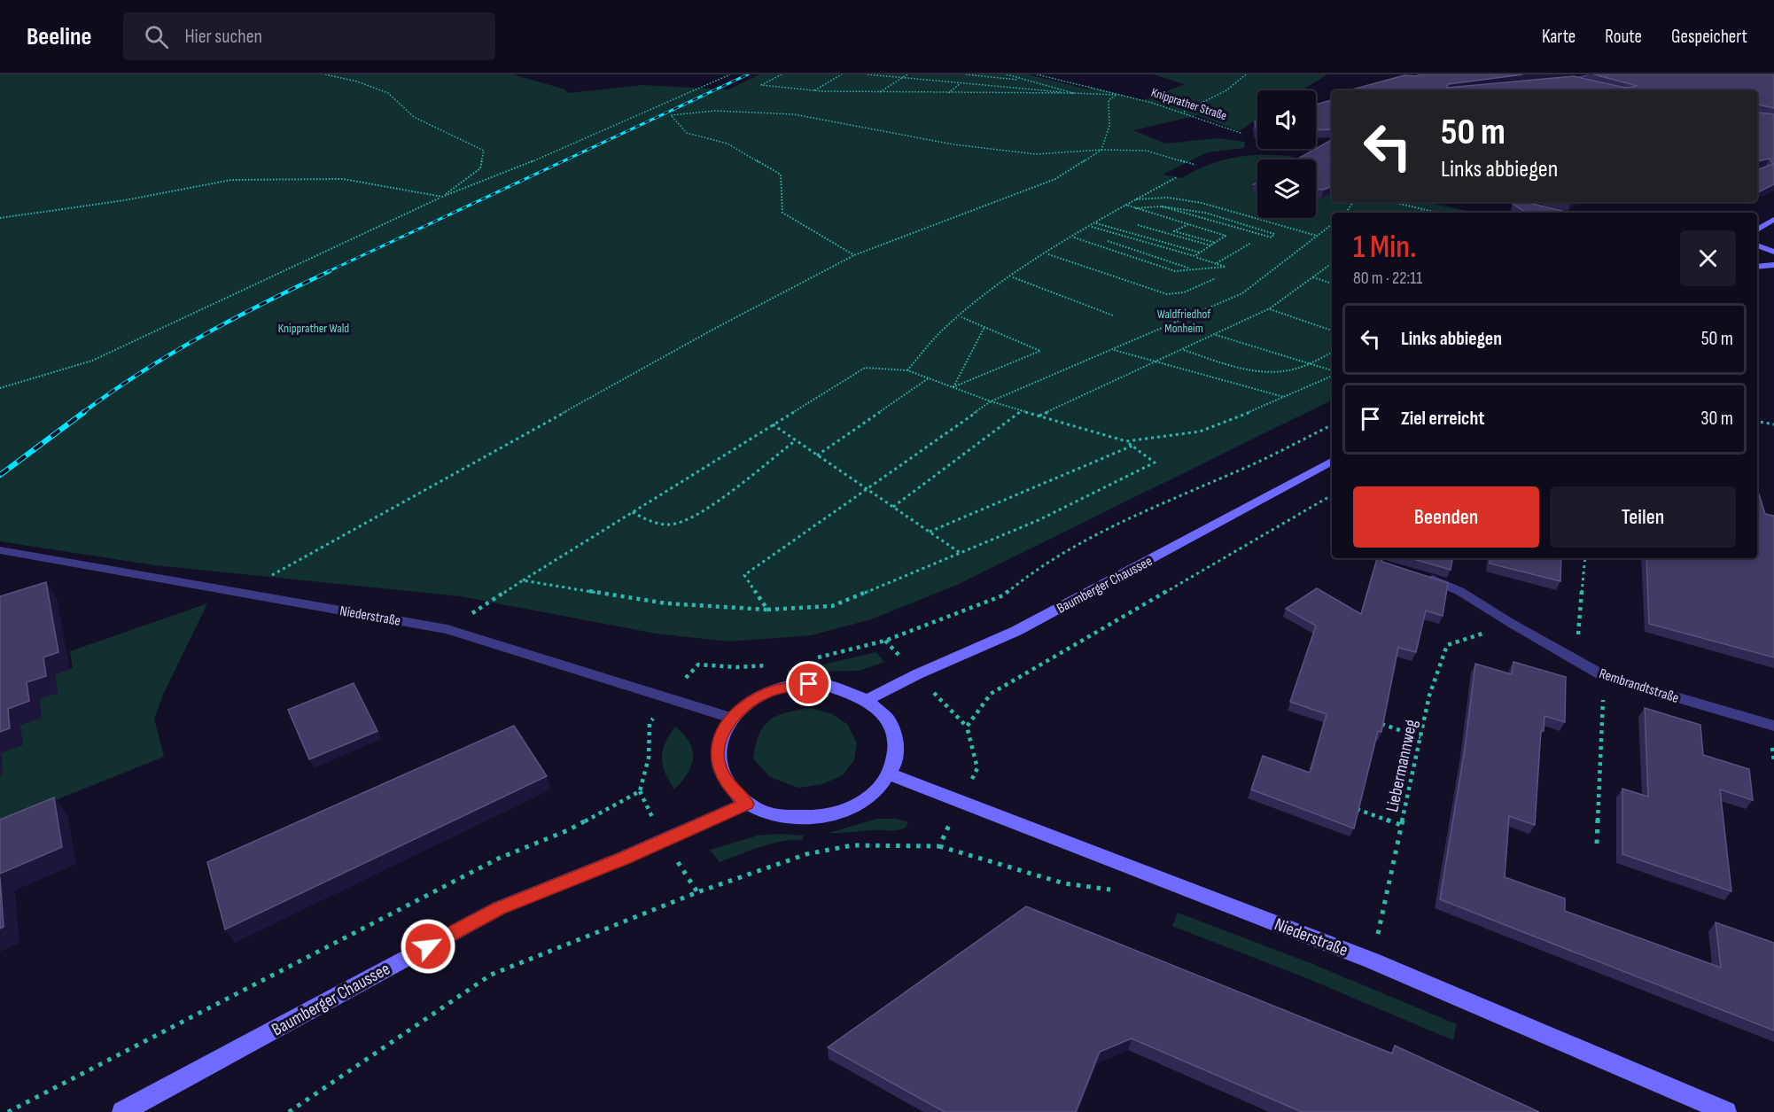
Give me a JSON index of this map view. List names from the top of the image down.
{
  "streets": {
    "street": ["Baumberger Chaussee", "Niederstraße", "Rembrandtstraße"],
    "path": ["Knipprather Straße", "Liebermannweg"]
  },
  "crossings": [
    ["Baumberger Chaussee", "Niederstraße"],
    ["Niederstraße", "Liebermannweg"],
    ["Rembrandtstraße", "Liebermannweg"]
  ],
  "parks": ["Waldfriedhof Monheim", "Knipprather Wald"],
  "page": {
    "header": "Beeline",
    "search": "Hier suchen",
    "nav": ["Karte", "Route", "Gespeichert"],
    "turn": ["50 m", "Links abbiegen"],
    "heading": ["1 Min.", "80 m · 22:11"],
    "list": [
      {
        "name": "Links abbiegen",
        "value": "50 m"
      },
      {
        "name": "Ziel erreicht",
        "value": "30 m"
      }
    ],
    "buttons": ["Beenden", "Teilen"]
  }
}
